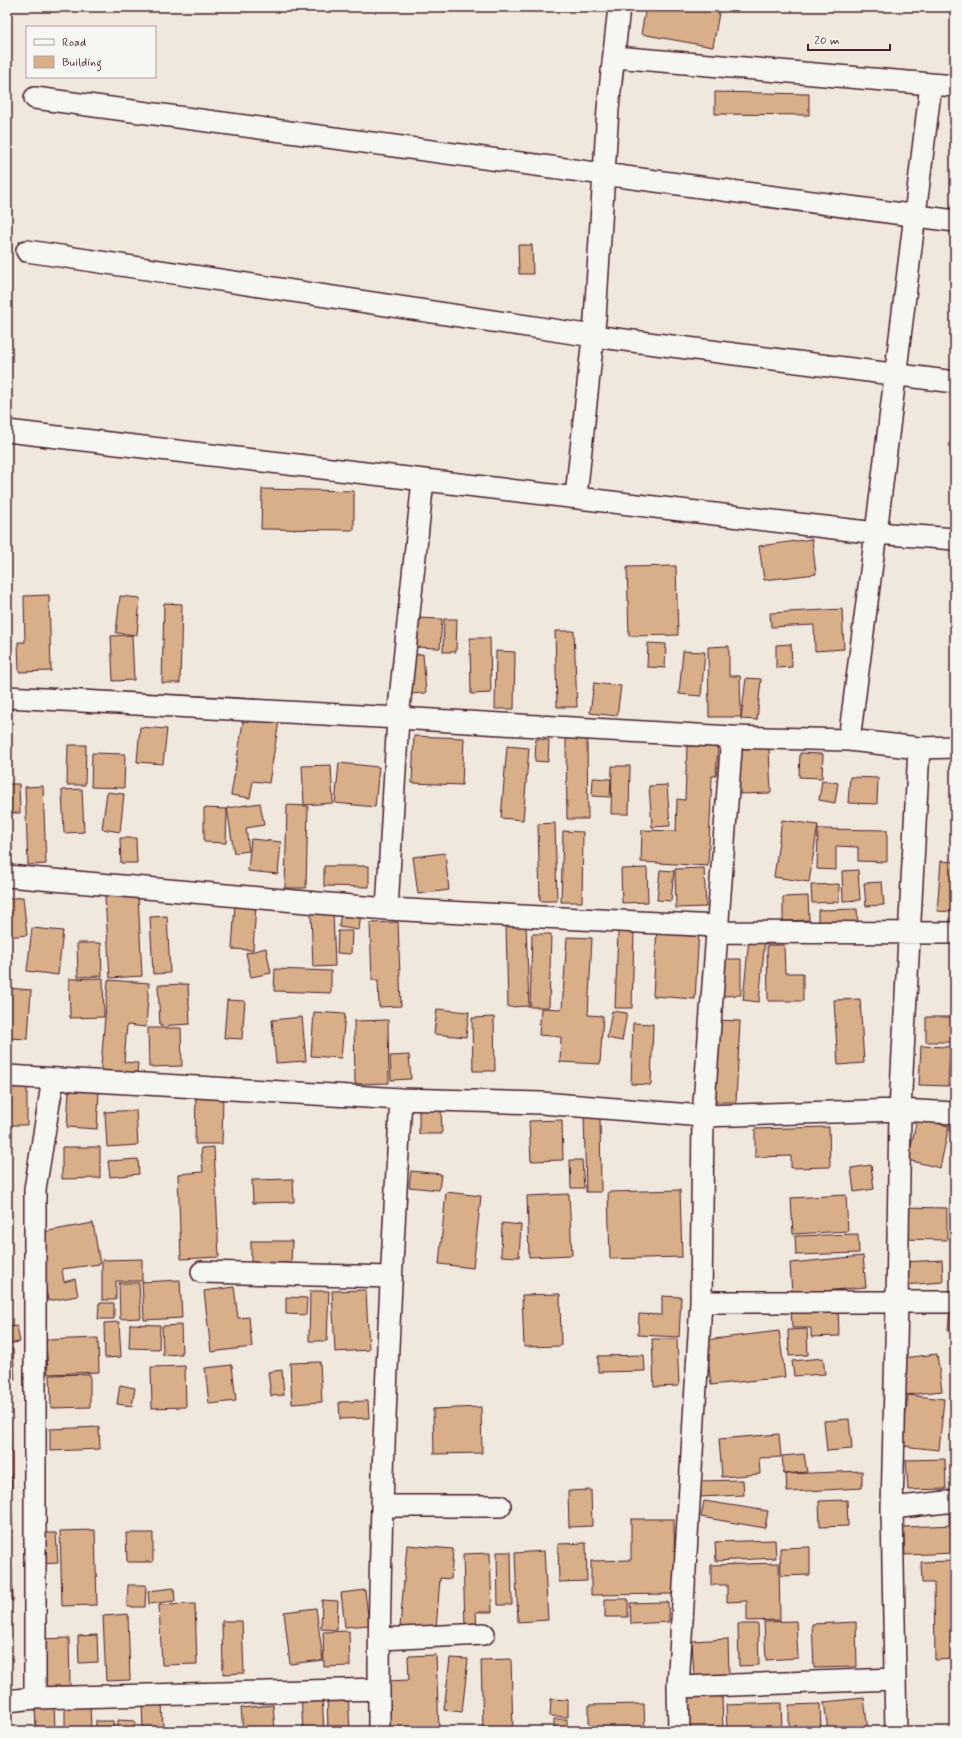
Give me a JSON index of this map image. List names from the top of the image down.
{
  "legend": ["Road", "Building"],
  "scale_bar": "20 m"
}
